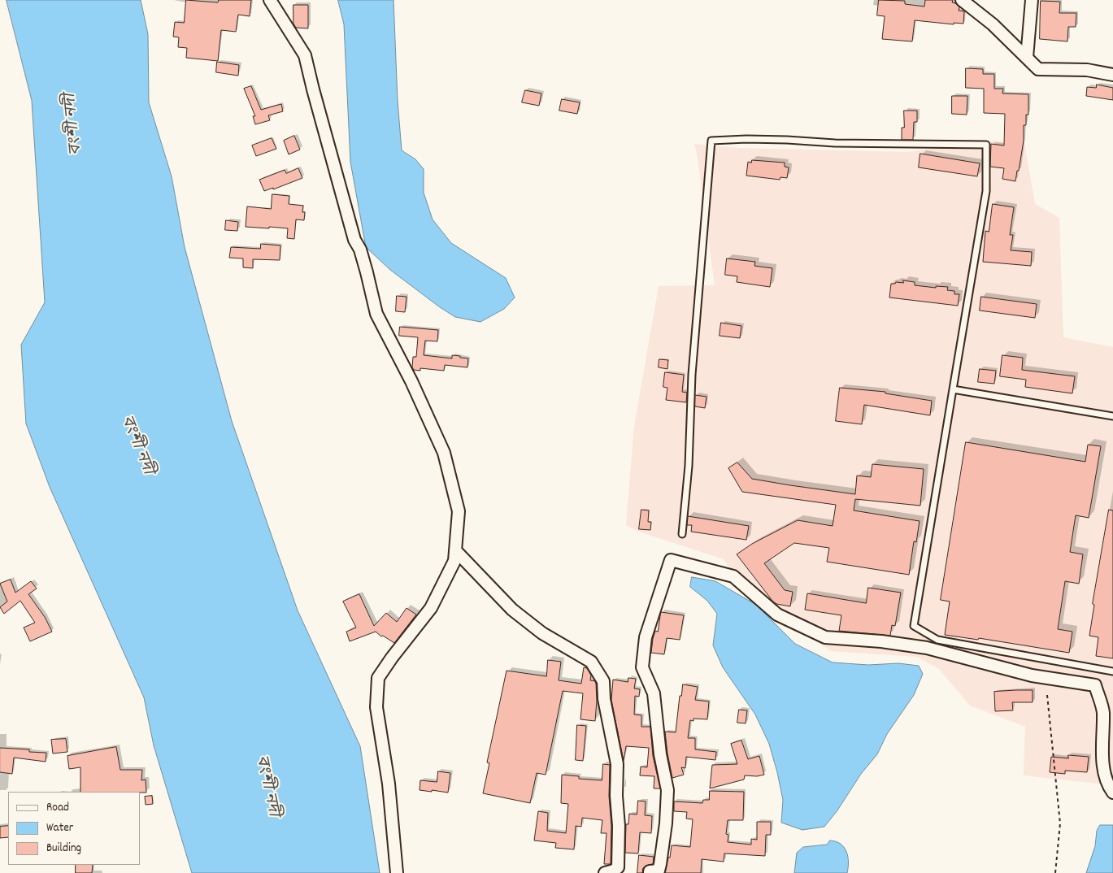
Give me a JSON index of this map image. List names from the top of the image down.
{
  "water": ["বংশী নদী"],
  "legend": ["Road", "Water", "Building"]
}
